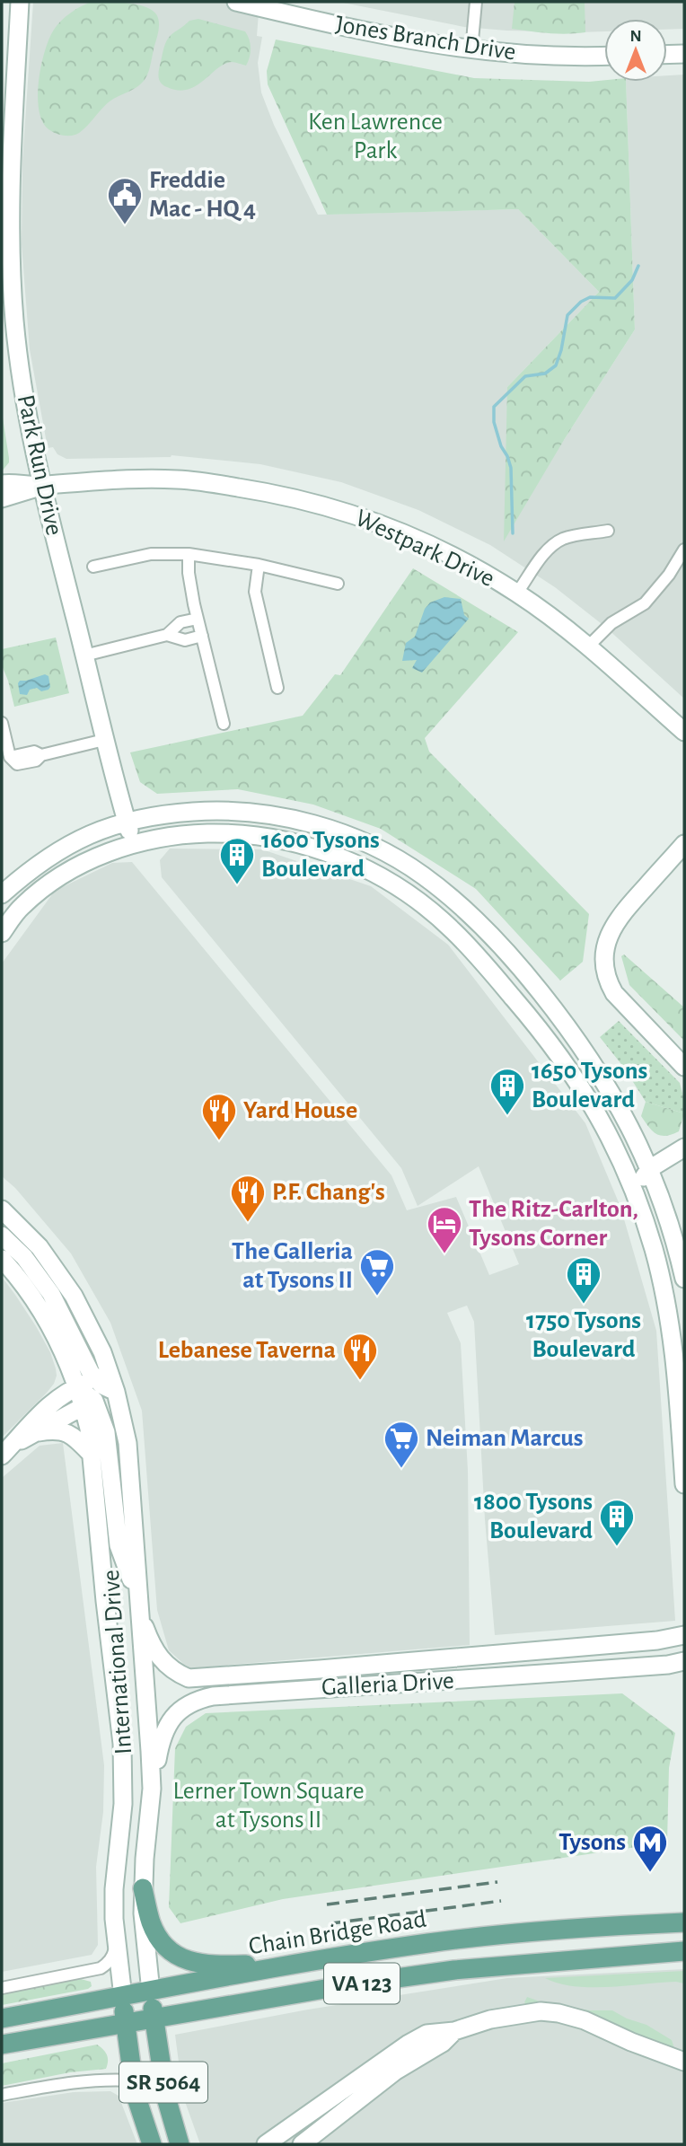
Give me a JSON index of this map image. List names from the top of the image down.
{
  "streets": {
    "main road": [
      "International Drive",
      "Chain Bridge Road",
      "VA 123",
      "SR 5064"
    ],
    "street": [
      "Jones Branch Drive",
      "Park Run Drive",
      "Westpark Drive",
      "Galleria Drive"
    ]
  },
  "crossings": [
    ["Park Run Drive", "Westpark Drive"],
    ["International Drive", "Galleria Drive"],
    ["International Drive", "Chain Bridge Road"]
  ],
  "parks": ["Ken Lawrence Park", "Lerner Town Square at Tysons II"],
  "places": {
    "public building": ["Freddie Mac - HQ 4"],
    "building": [
      "1600 Tysons Boulevard",
      "1650 Tysons Boulevard",
      "1750 Tysons Boulevard",
      "1800 Tysons Boulevard"
    ],
    "restaurant": ["Yard House", "P.F. Chang's", "Lebanese Taverna"],
    "hotel": ["The Ritz-Carlton, Tysons Corner"],
    "supermarket": ["The Galleria at Tysons II", "Neiman Marcus"],
    "metro station": ["Tysons"]
  },
  "north": "top"
}
